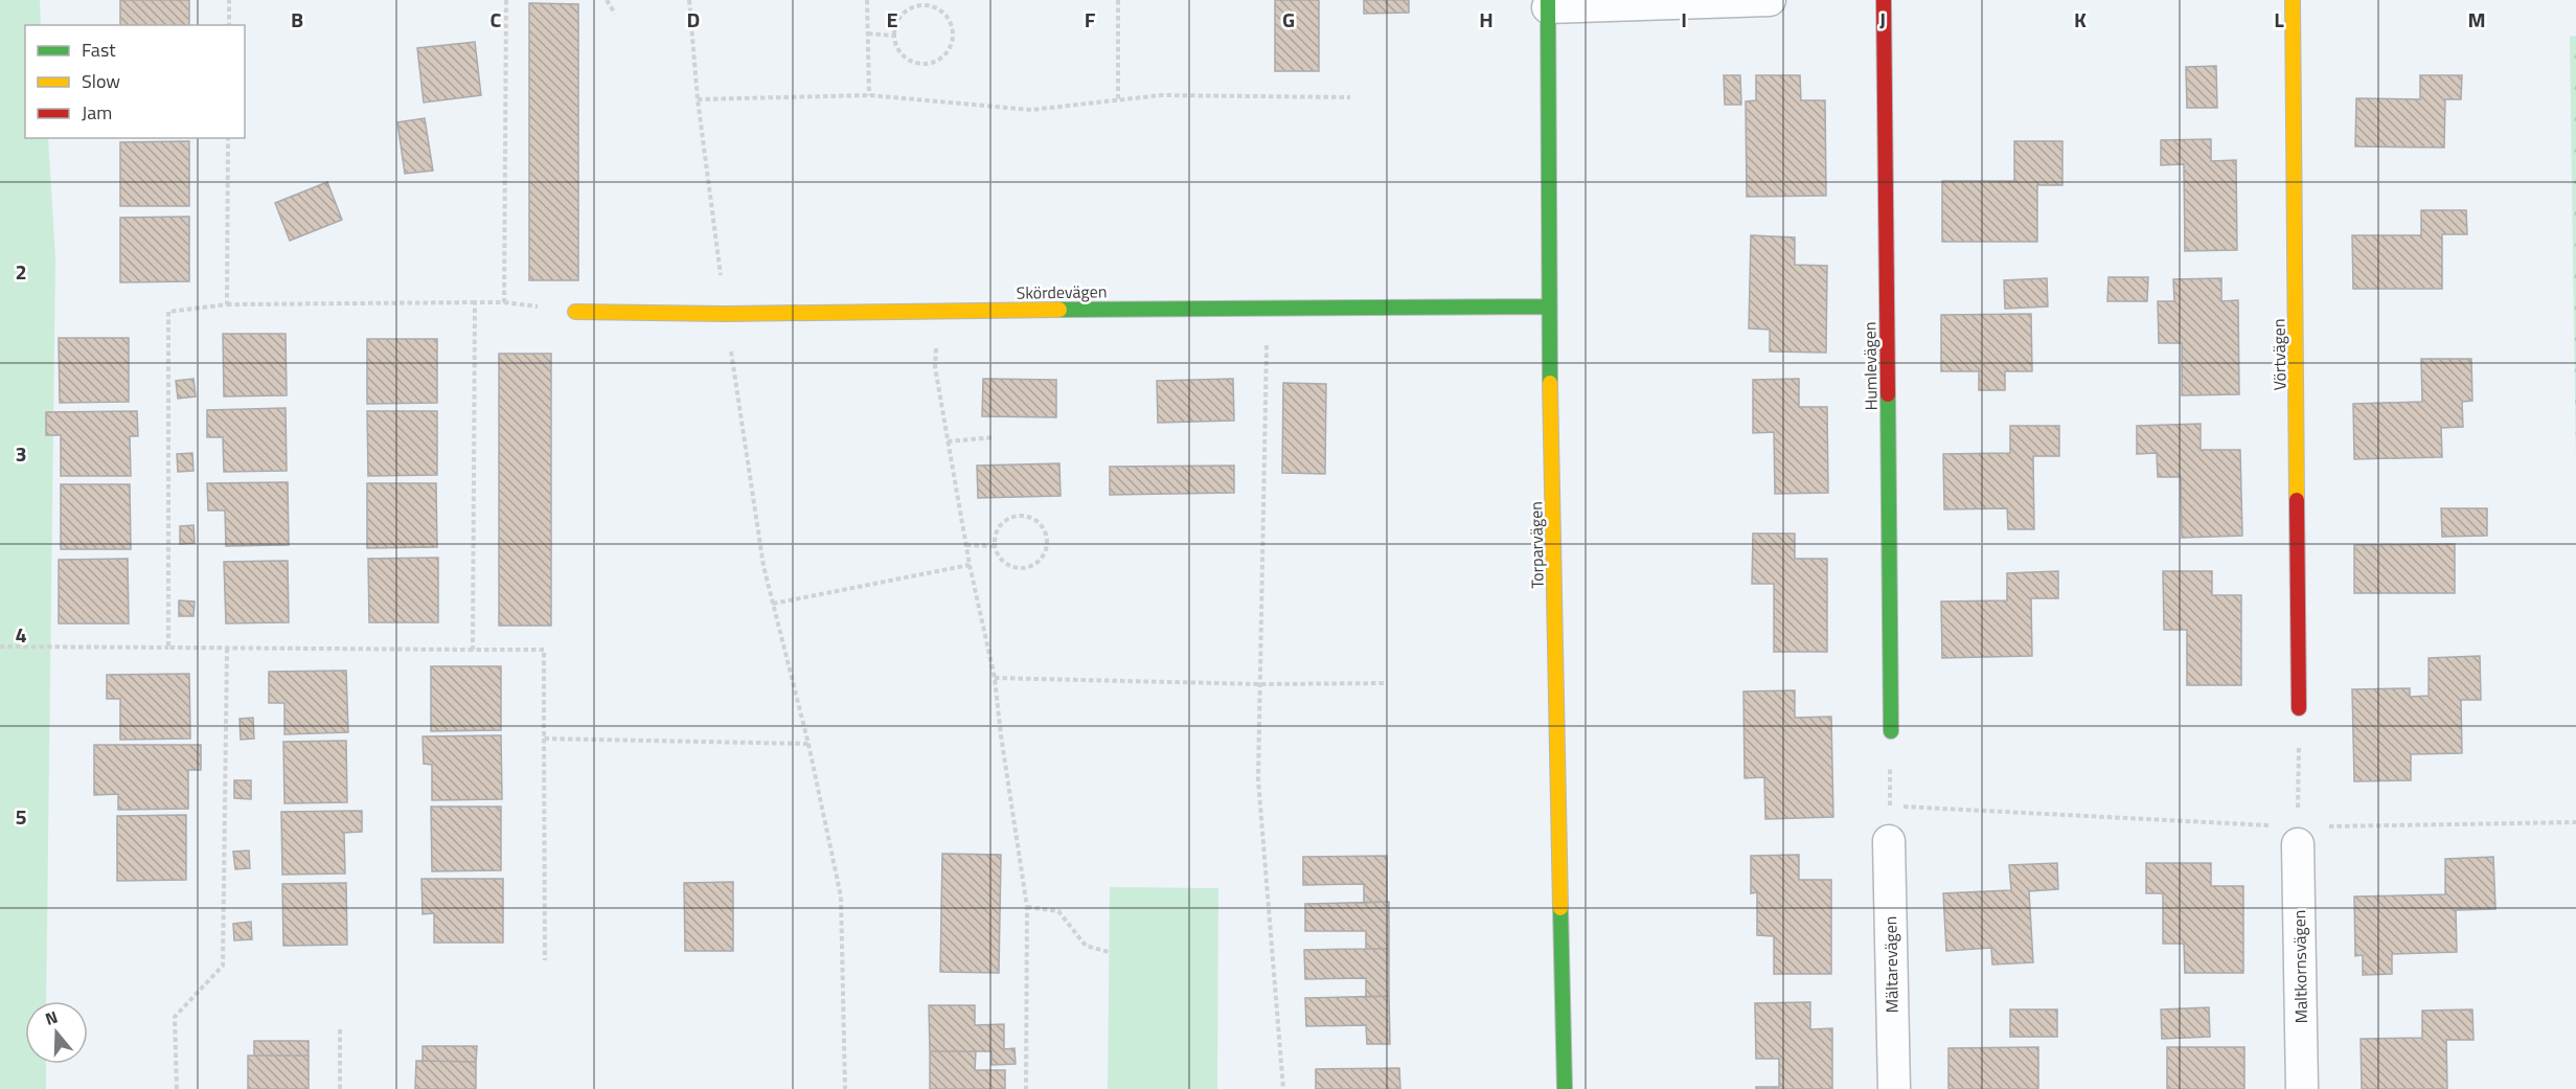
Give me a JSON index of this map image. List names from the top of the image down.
{
  "streets": {
    "street": [
      "Skördevägen",
      "Vörtvägen",
      "Humlevägen",
      "Torparvägen",
      "Mältarevägen",
      "Maltkornsvägen"
    ]
  },
  "crossings": [
    ["Skördevägen", "Torparvägen"]
  ],
  "legend": ["Fast", "Slow", "Jam"],
  "north": "top",
  "grid": {
    "columns": [
      "B",
      "C",
      "D",
      "E",
      "F",
      "G",
      "H",
      "I",
      "J",
      "K",
      "L",
      "M"
    ],
    "rows": [
      "2",
      "3",
      "4",
      "5"
    ]
  }
}
